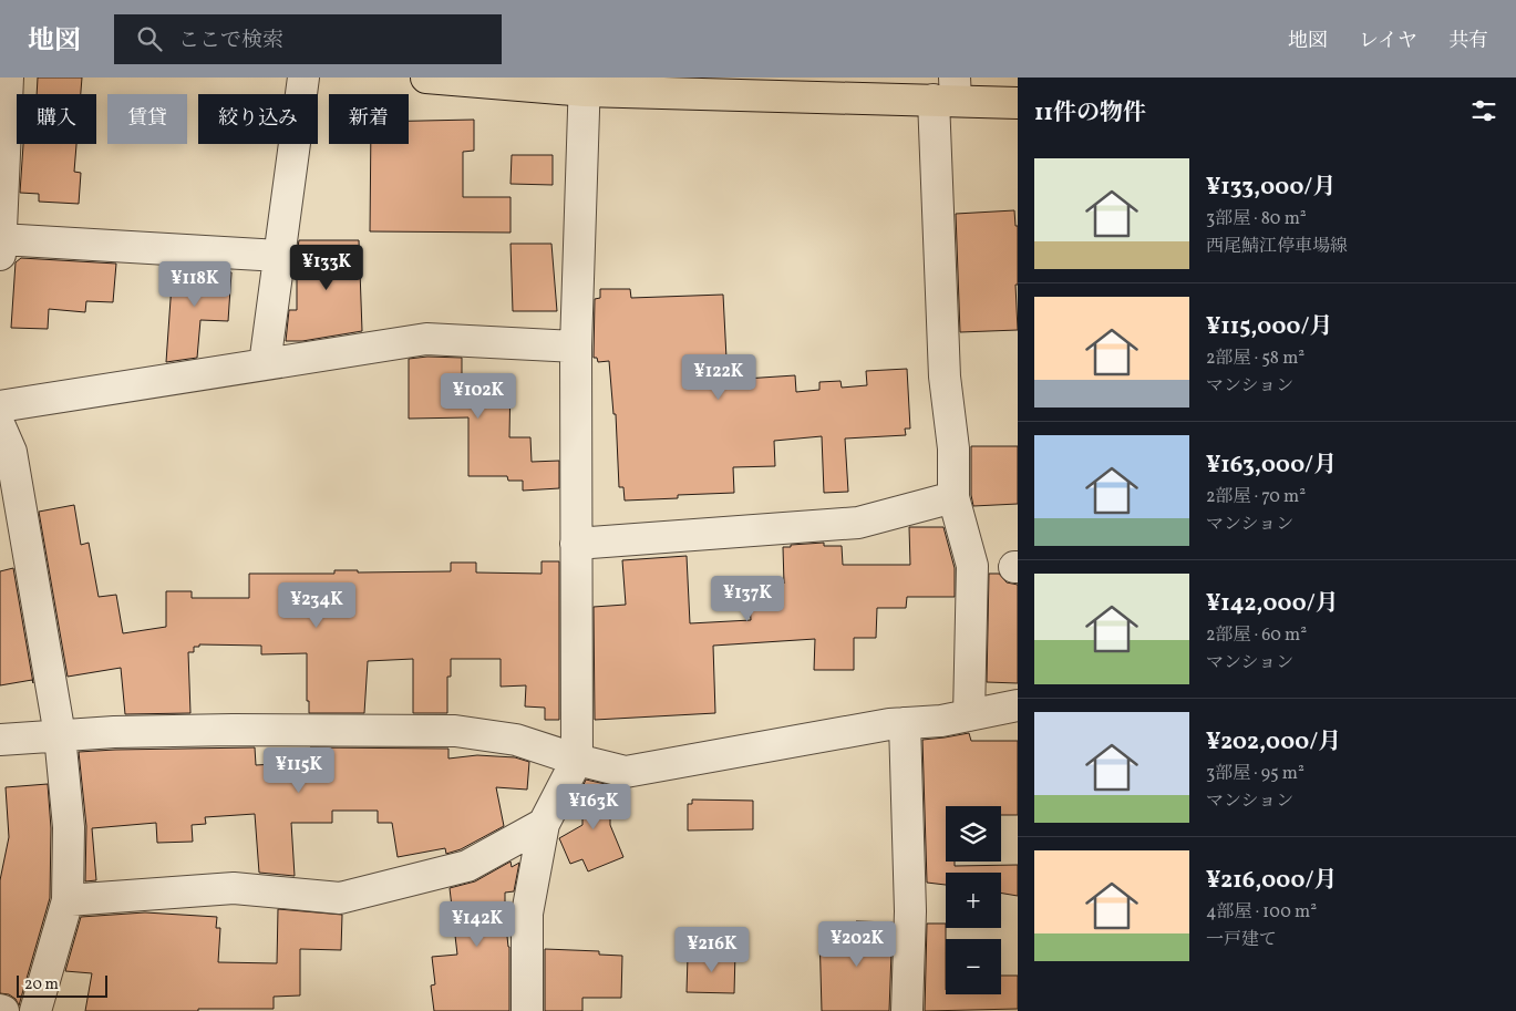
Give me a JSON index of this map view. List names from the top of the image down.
{
  "scale_bar": "20 m",
  "page": {
    "header": "地図",
    "search": "ここで検索",
    "nav": ["地図", "レイヤ", "共有"],
    "heading": "11件の物件",
    "chip": [
      "購入",
      "賃貸",
      "絞り込み",
      "新着"
    ],
    "list": [
      {
        "name": "¥133,000/月",
        "note": "3部屋 · 80 m² · 西尾鯖江停車場線"
      },
      {
        "name": "¥115,000/月",
        "note": "2部屋 · 58 m² · マンション"
      },
      {
        "name": "¥163,000/月",
        "note": "2部屋 · 70 m² · マンション"
      },
      {
        "name": "¥142,000/月",
        "note": "2部屋 · 60 m² · マンション"
      },
      {
        "name": "¥202,000/月",
        "note": "3部屋 · 95 m² · マンション"
      },
      {
        "name": "¥216,000/月",
        "note": "4部屋 · 100 m² · 一戸建て"
      }
    ],
    "price": [
      "¥133K",
      "¥118K",
      "¥122K",
      "¥102K",
      "¥137K",
      "¥234K",
      "¥115K",
      "¥163K",
      "¥142K",
      "¥202K",
      "¥216K"
    ],
    "map_buttons": ["+", "−"],
    "scale": "20 m"
  }
}
